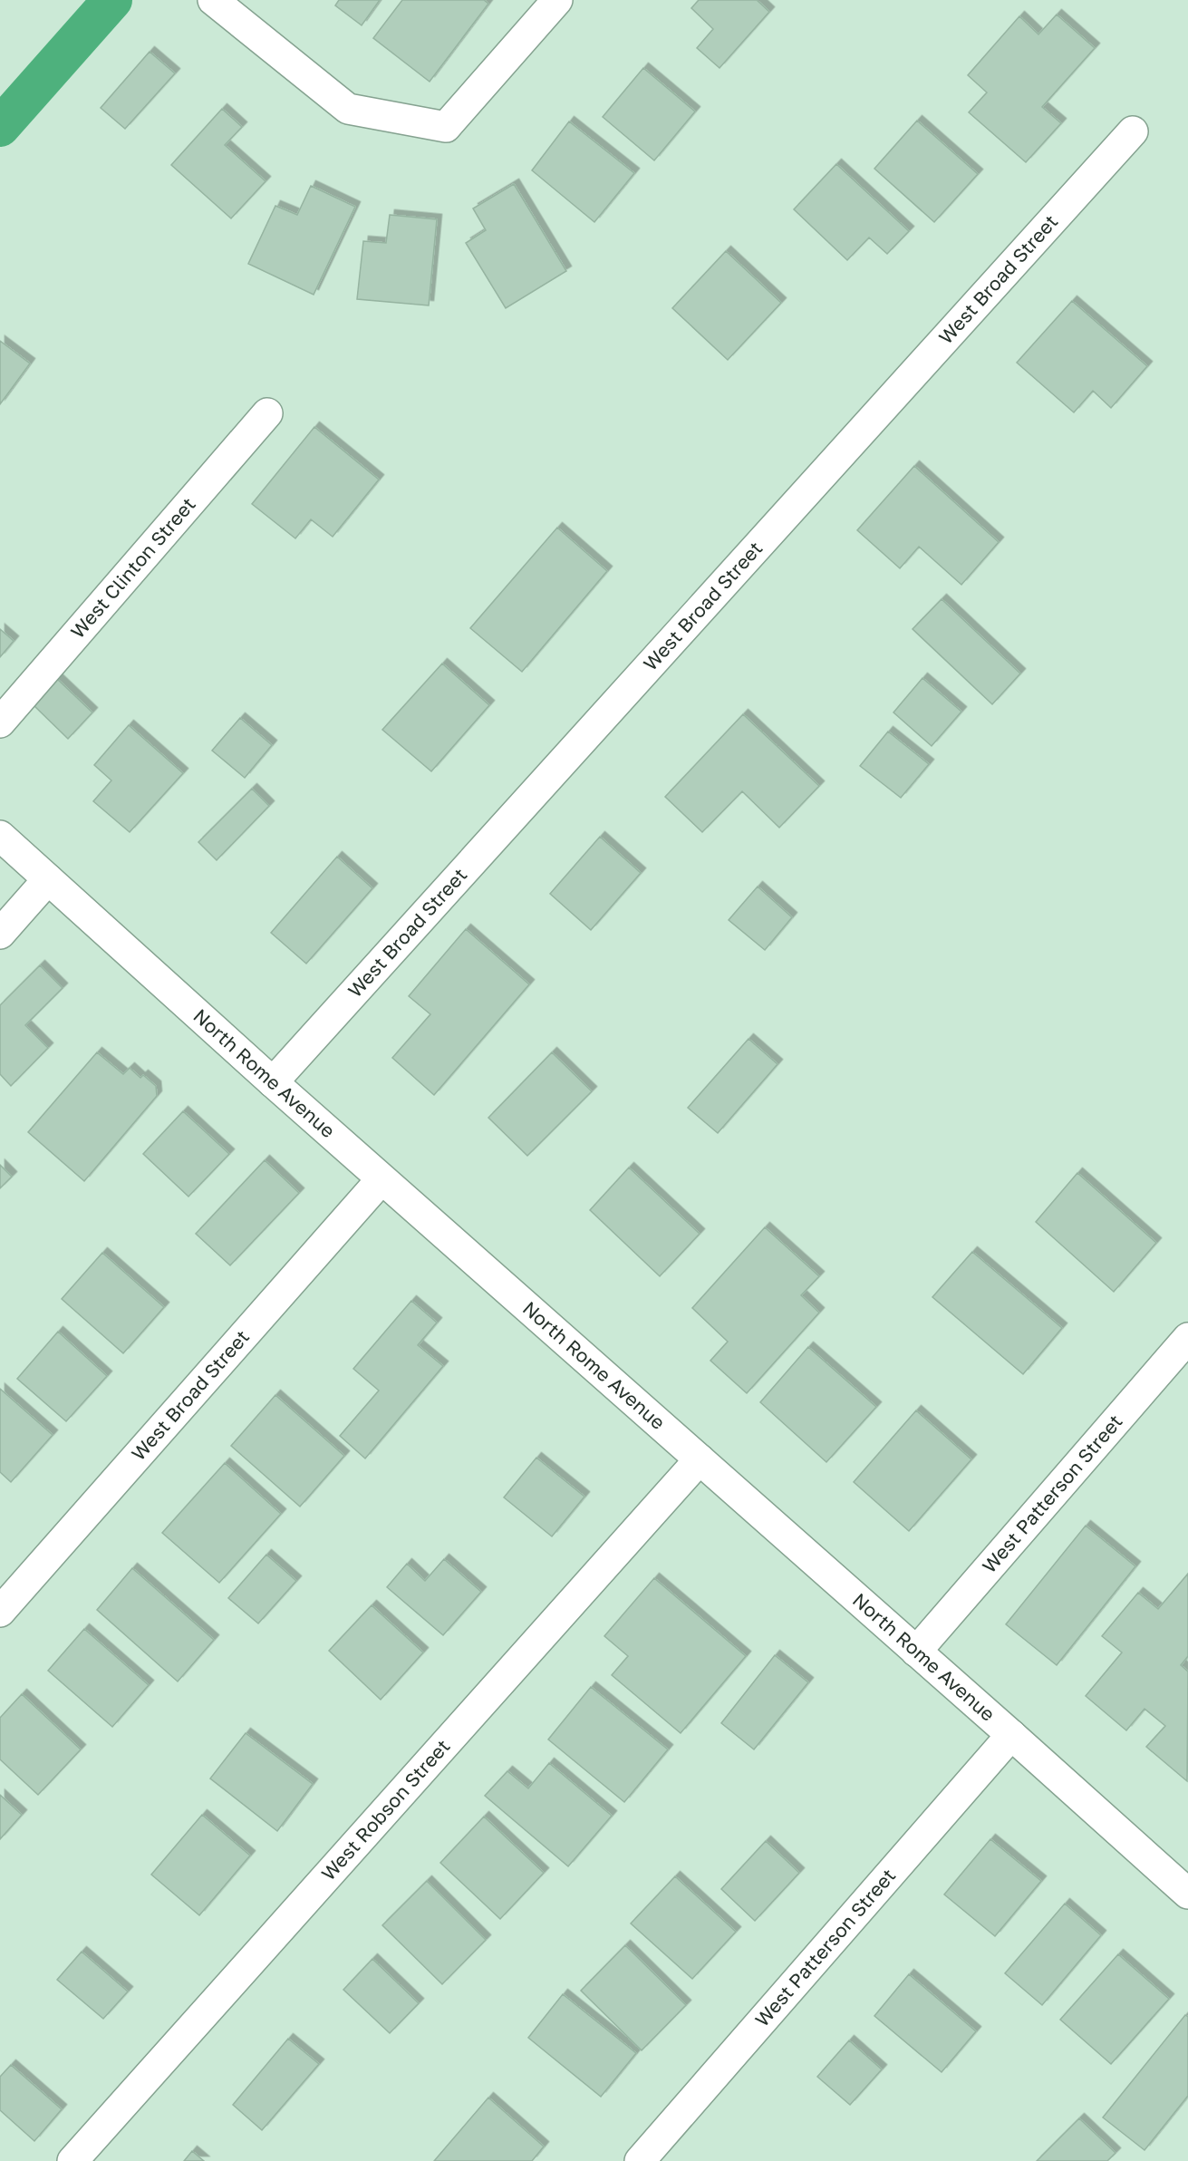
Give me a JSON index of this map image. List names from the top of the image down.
{
  "streets": {
    "street": [
      "West Broad Street",
      "West Clinton Street",
      "North Rome Avenue",
      "West Patterson Street",
      "West Robson Street"
    ]
  },
  "crossings": [
    ["West Broad Street", "North Rome Avenue"],
    ["North Rome Avenue", "West Patterson Street"],
    ["North Rome Avenue", "West Robson Street"]
  ]
}
